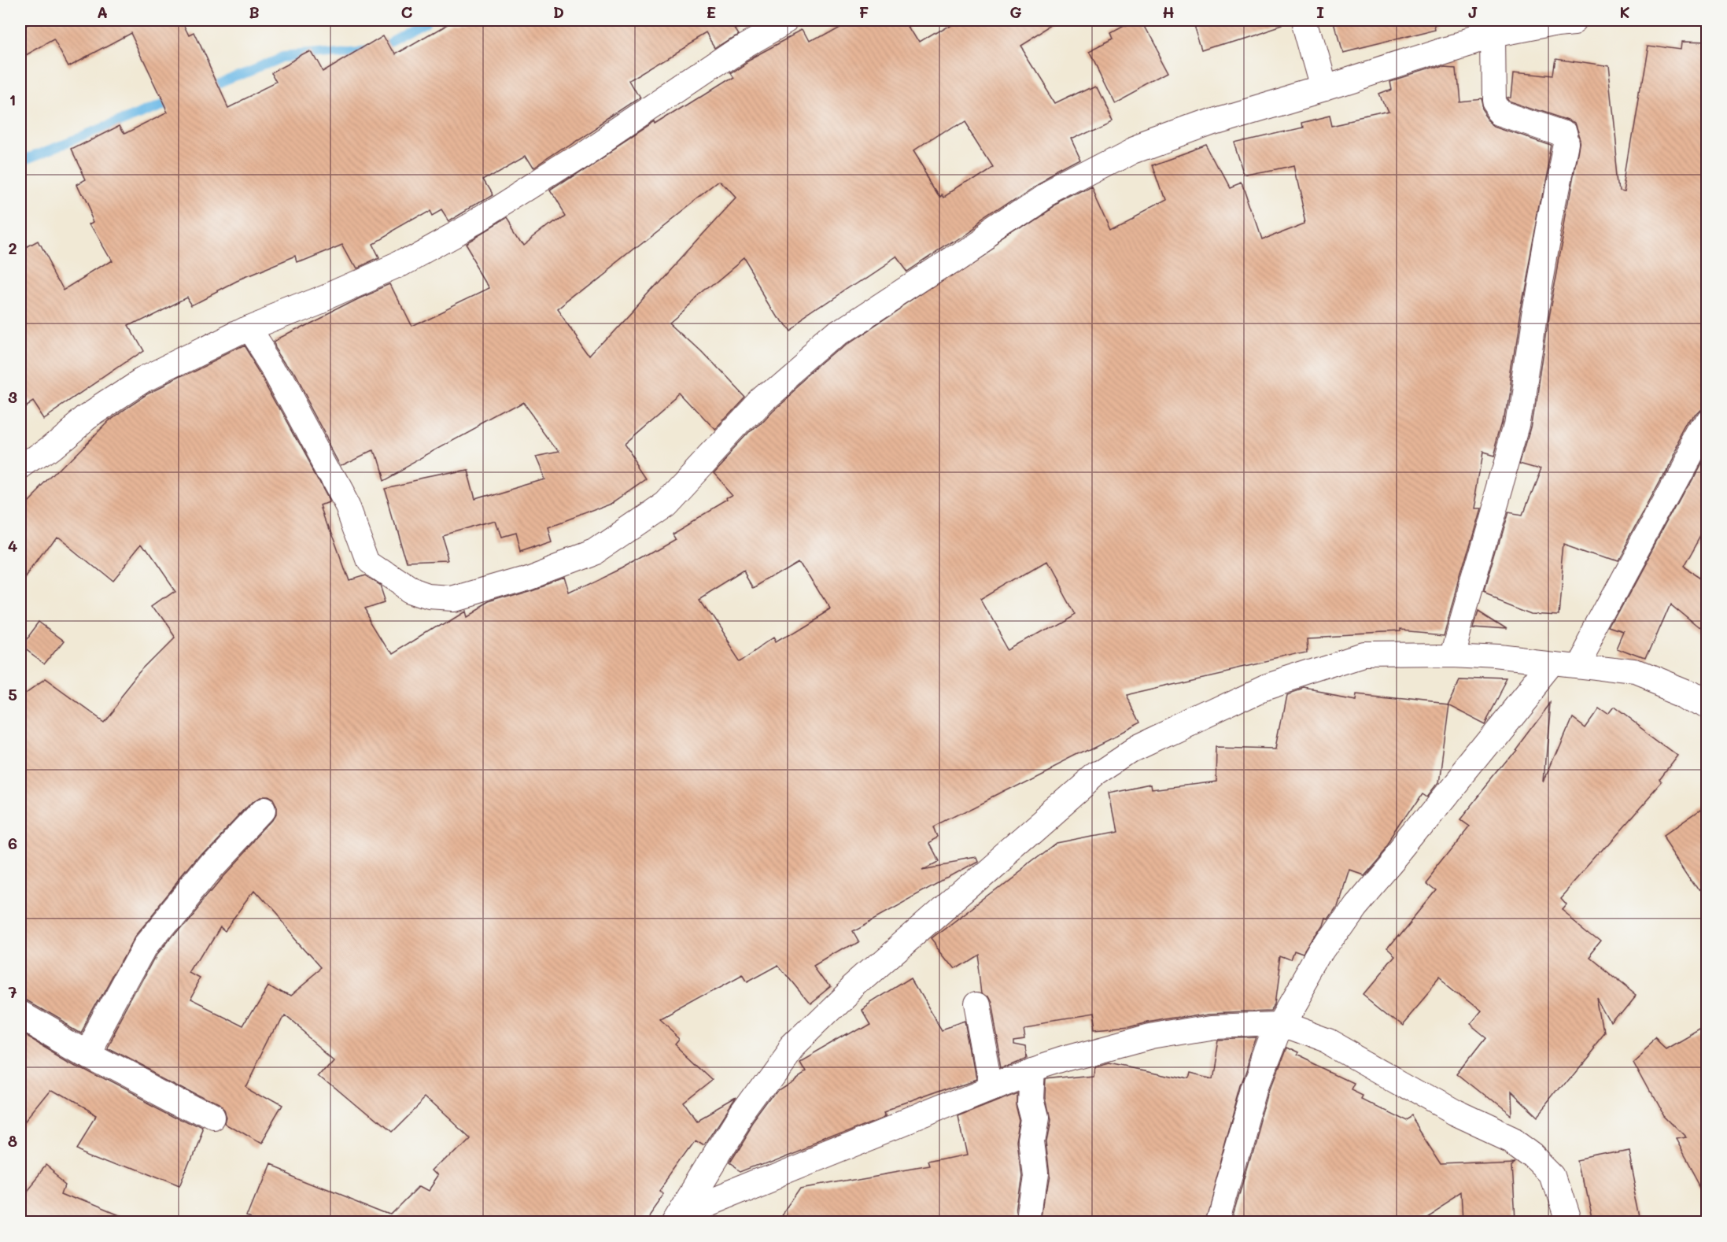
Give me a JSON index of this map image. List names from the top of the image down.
{
  "grid": {
    "columns": [
      "A",
      "B",
      "C",
      "D",
      "E",
      "F",
      "G",
      "H",
      "I",
      "J",
      "K"
    ],
    "rows": [
      "1",
      "2",
      "3",
      "4",
      "5",
      "6",
      "7",
      "8"
    ]
  }
}
